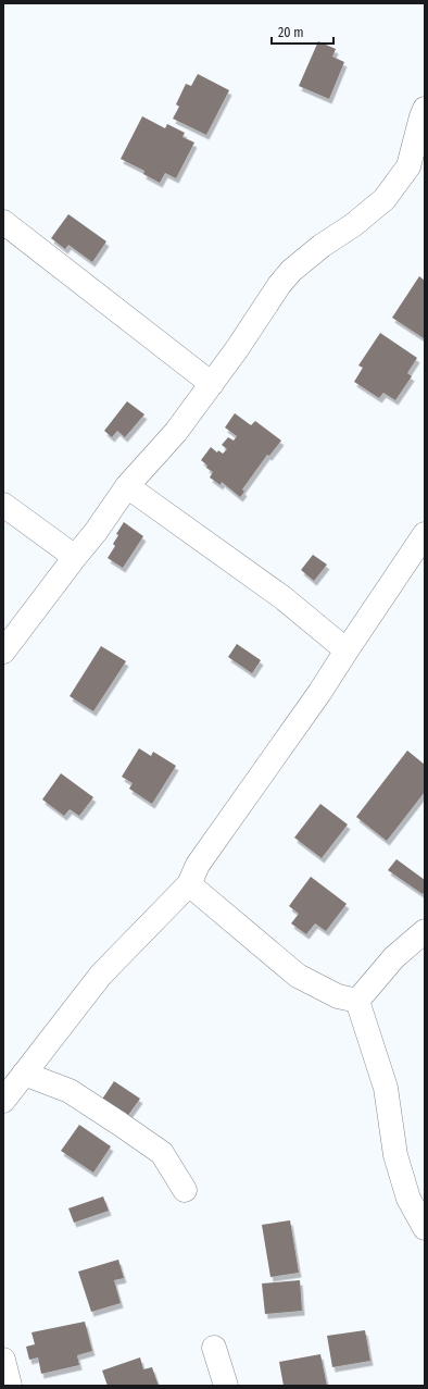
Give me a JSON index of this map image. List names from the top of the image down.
{
  "scale_bar": "20 m"
}
